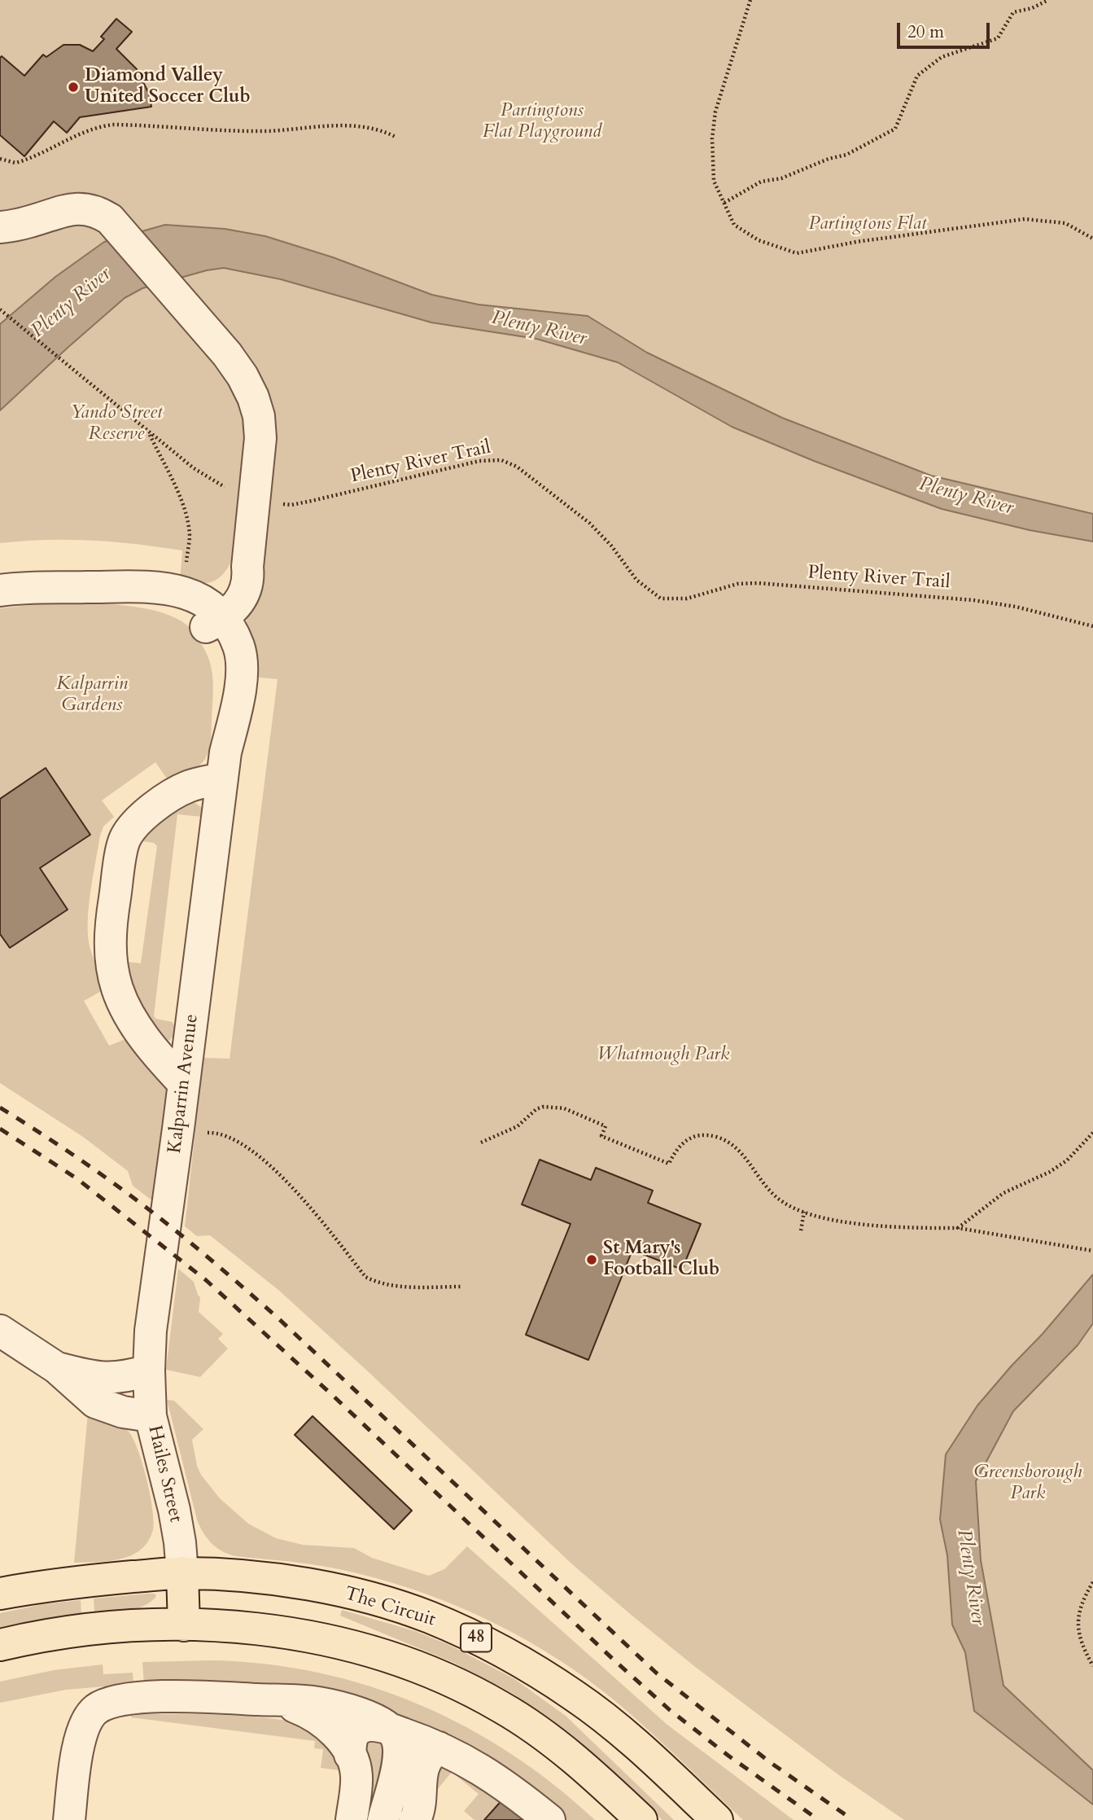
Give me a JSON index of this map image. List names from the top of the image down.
{
  "streets": {
    "main road": ["The Circuit", "48"],
    "street": ["Kalparrin Avenue", "Hailes Street"],
    "path": ["Plenty River Trail"]
  },
  "crossings": [
    ["Kalparrin Avenue", "Hailes Street"],
    ["Hailes Street", "The Circuit"]
  ],
  "water": ["Plenty River"],
  "parks": [
    "Partingtons Flat Playground",
    "Partingtons Flat",
    "Yando Street Reserve",
    "Kalparrin Gardens",
    "Whatmough Park",
    "Greensborough Park"
  ],
  "places": ["Diamond Valley United Soccer Club", "St Mary's Football Club"],
  "scale_bar": "20 m"
}
